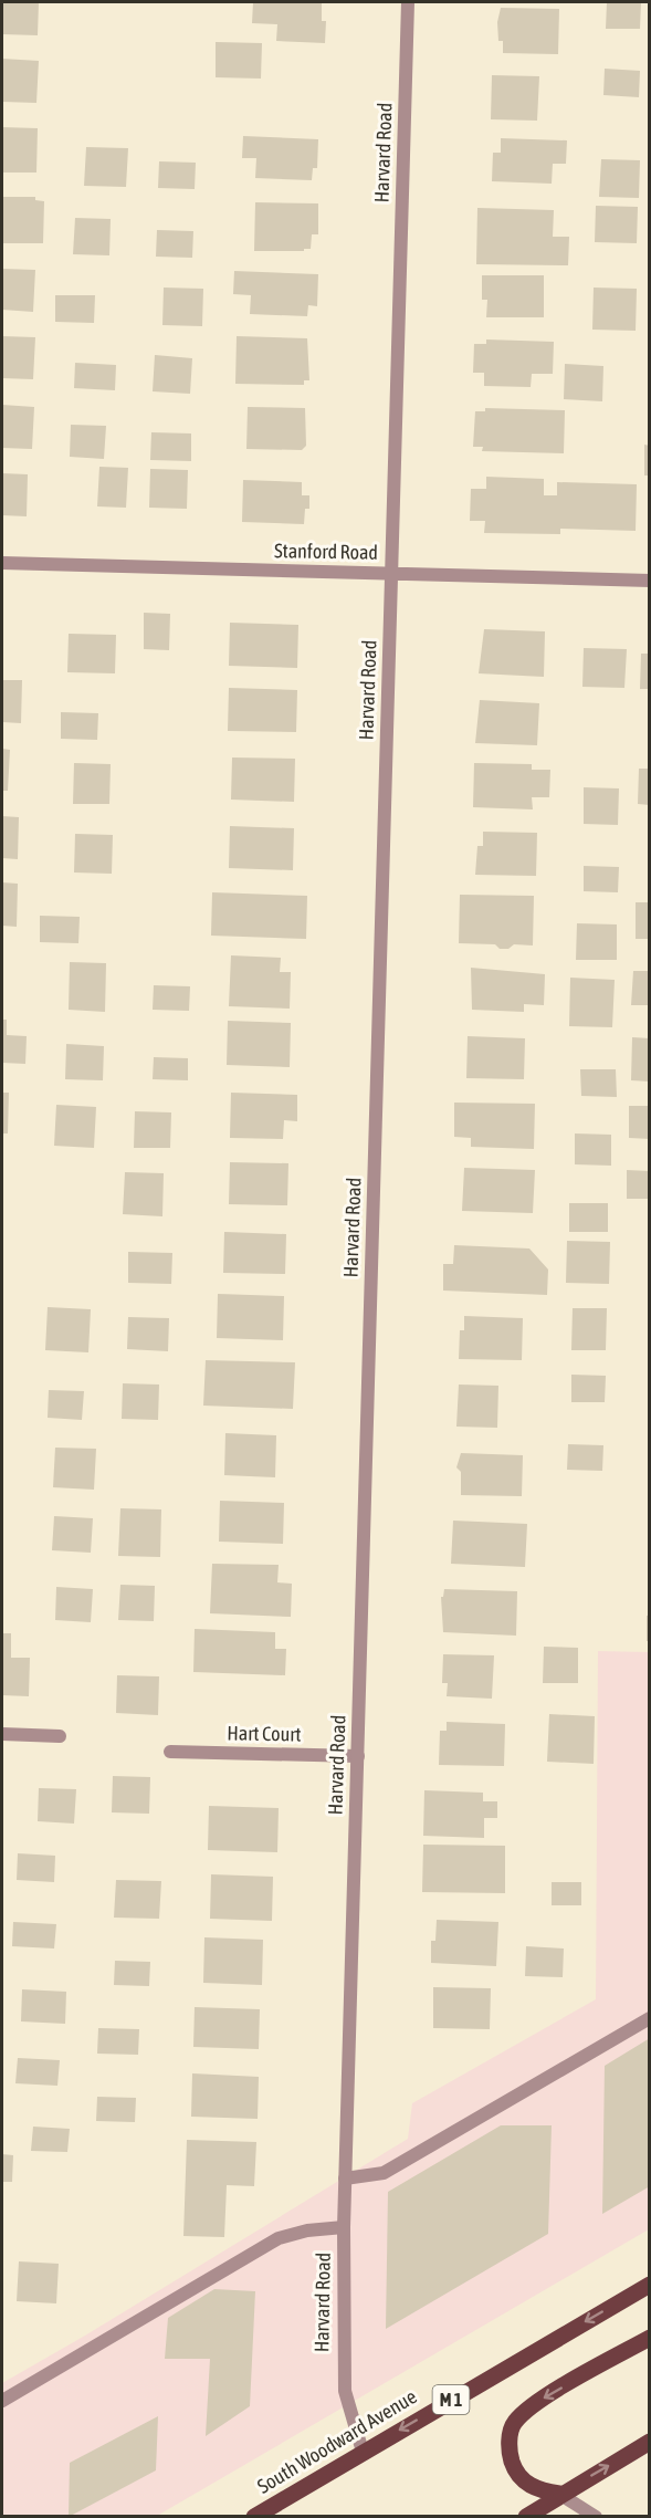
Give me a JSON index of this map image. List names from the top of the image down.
{
  "streets": {
    "main road": ["M 1", "South Woodward Avenue"],
    "street": ["Harvard Road", "Stanford Road", "Hart Court"]
  },
  "crossings": [
    ["Harvard Road", "Stanford Road"],
    ["Harvard Road", "Hart Court"],
    ["Harvard Road", "South Woodward Avenue"]
  ]
}
